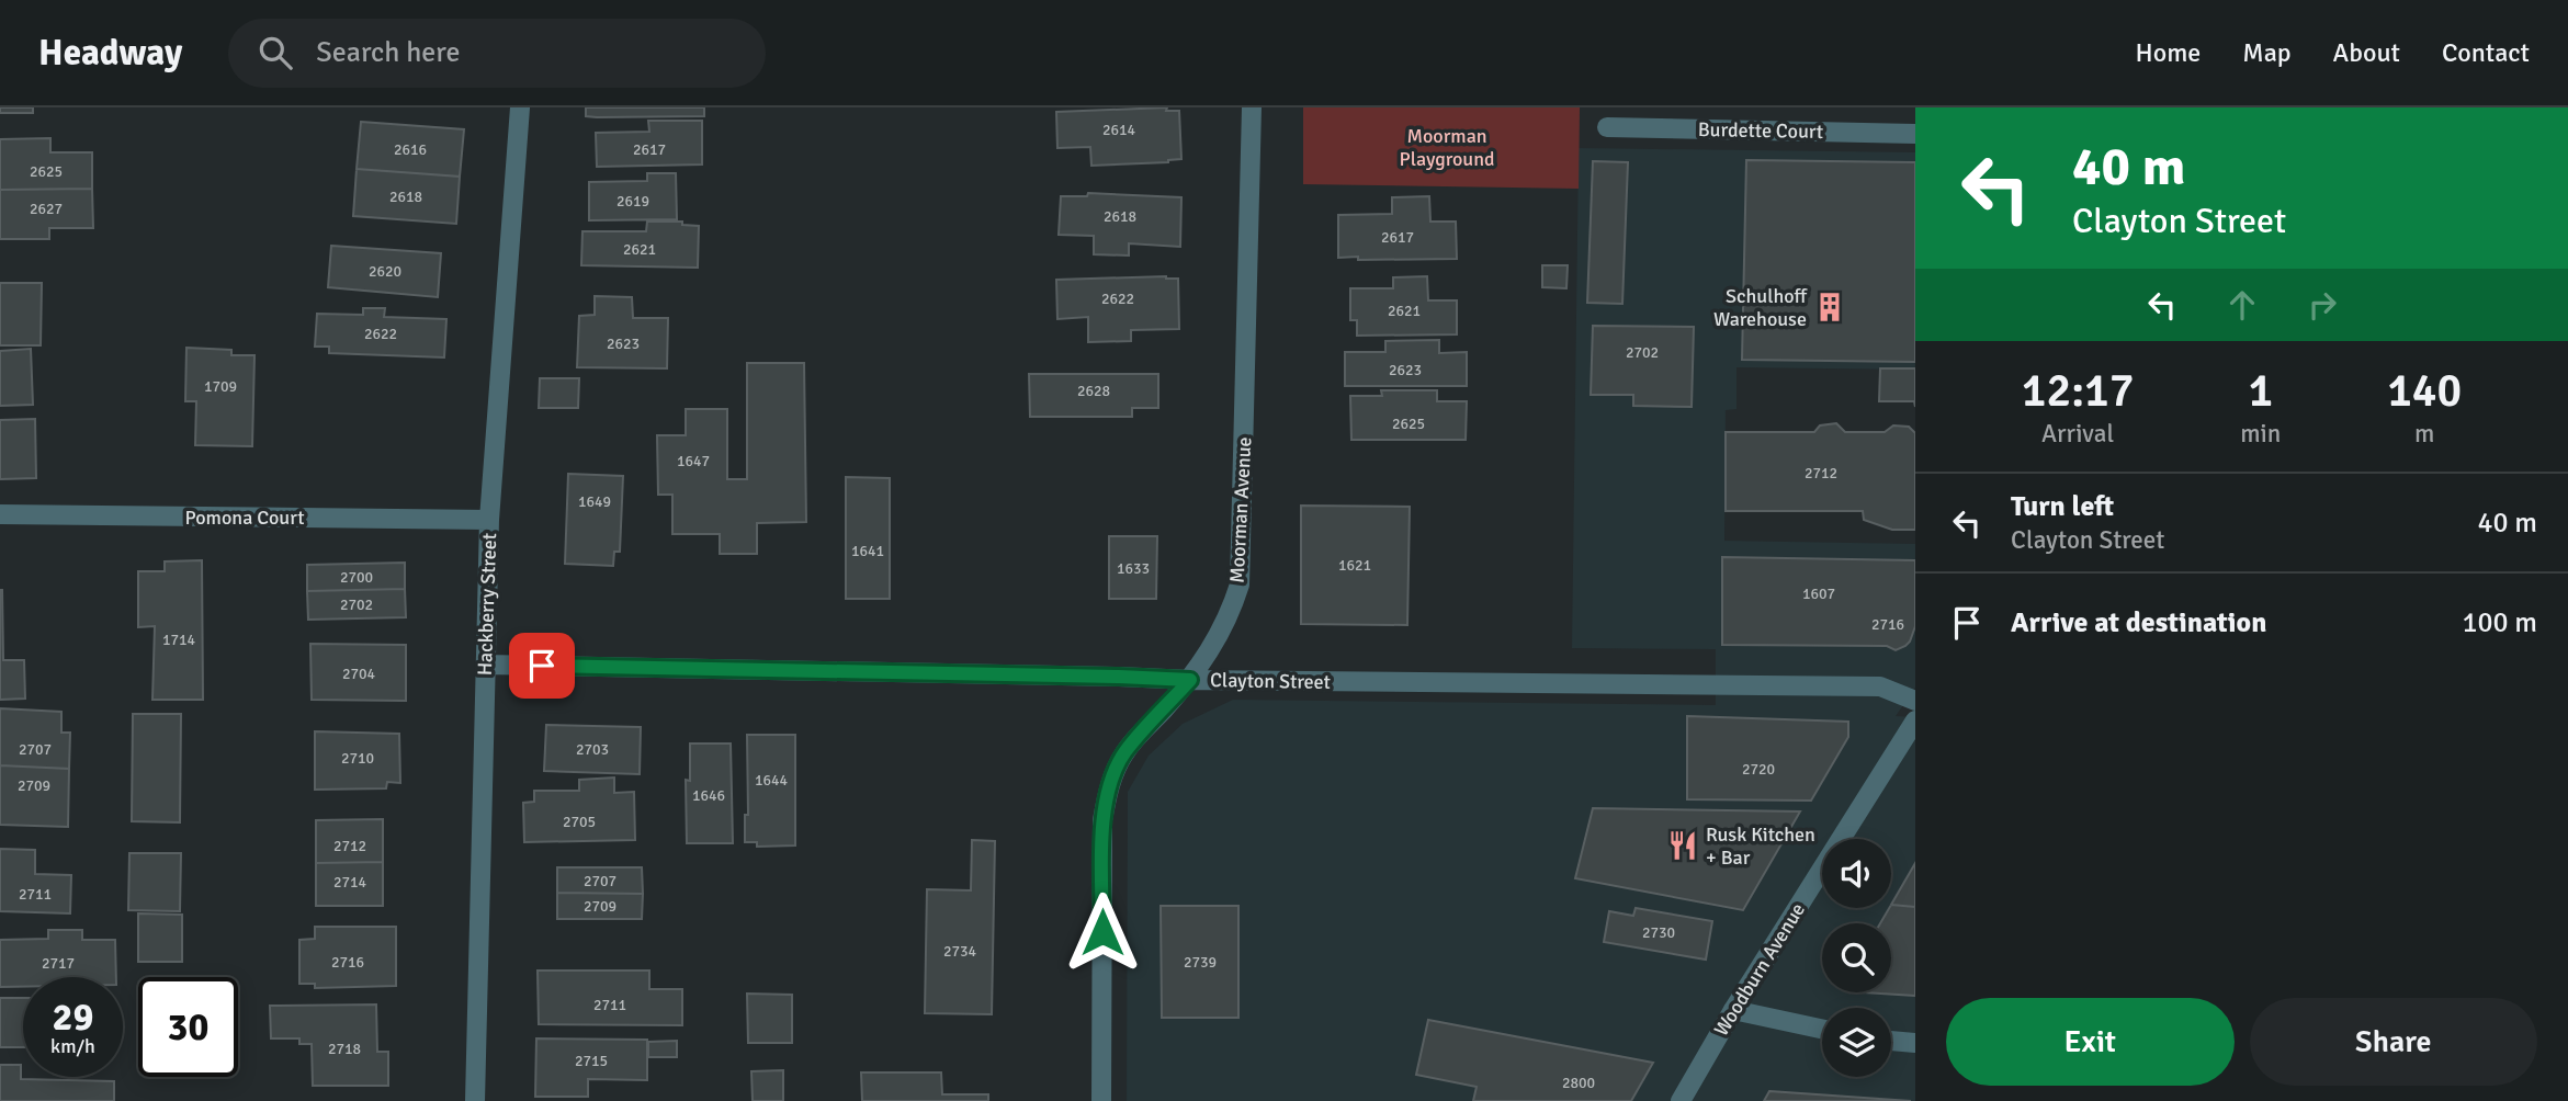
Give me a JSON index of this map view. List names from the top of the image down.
{
  "streets": {
    "street": [
      "Burdette Court",
      "Moorman Avenue",
      "Pomona Court",
      "Hackberry Street",
      "Clayton Street",
      "Woodburn Avenue"
    ]
  },
  "crossings": [
    ["Moorman Avenue", "Clayton Street"],
    ["Pomona Court", "Hackberry Street"],
    ["Hackberry Street", "Clayton Street"]
  ],
  "parks": ["Moorman Playground"],
  "places": {
    "building": ["Schulhoff Warehouse"],
    "restaurant": ["Rusk Kitchen + Bar"]
  },
  "house_numbers": [
    "2614",
    "2616",
    "2617",
    "2625",
    "2618",
    "2619",
    "2627",
    "2618",
    "2617",
    "2621",
    "2620",
    "2622",
    "2621",
    "2622",
    "2623",
    "2702",
    "2623",
    "1709",
    "2628",
    "2625",
    "1647",
    "2712",
    "1649",
    "1641",
    "1621",
    "1633",
    "2700",
    "1607",
    "2702",
    "2716",
    "1714",
    "2704",
    "2707",
    "2703",
    "2710",
    "2720",
    "1644",
    "2709",
    "1646",
    "2705",
    "2712",
    "2707",
    "2714",
    "2711",
    "2709",
    "2730",
    "2734",
    "2716",
    "2739",
    "2717",
    "2711",
    "2718",
    "2715",
    "2800"
  ],
  "page": {
    "header": "Headway",
    "search": "Search here",
    "nav": [
      "Home",
      "Map",
      "About",
      "Contact"
    ],
    "turn": ["40 m", "Clayton Street"],
    "eta": [
      "12:17",
      "Arrival",
      "1",
      "min",
      "140",
      "m"
    ],
    "list": [
      {
        "name": "Turn left",
        "note": "Clayton Street",
        "value": "40 m"
      },
      {
        "name": "Arrive at destination",
        "value": "100 m"
      }
    ],
    "speed": "29 km/h",
    "limit": "30",
    "buttons": ["Exit", "Share"]
  }
}
